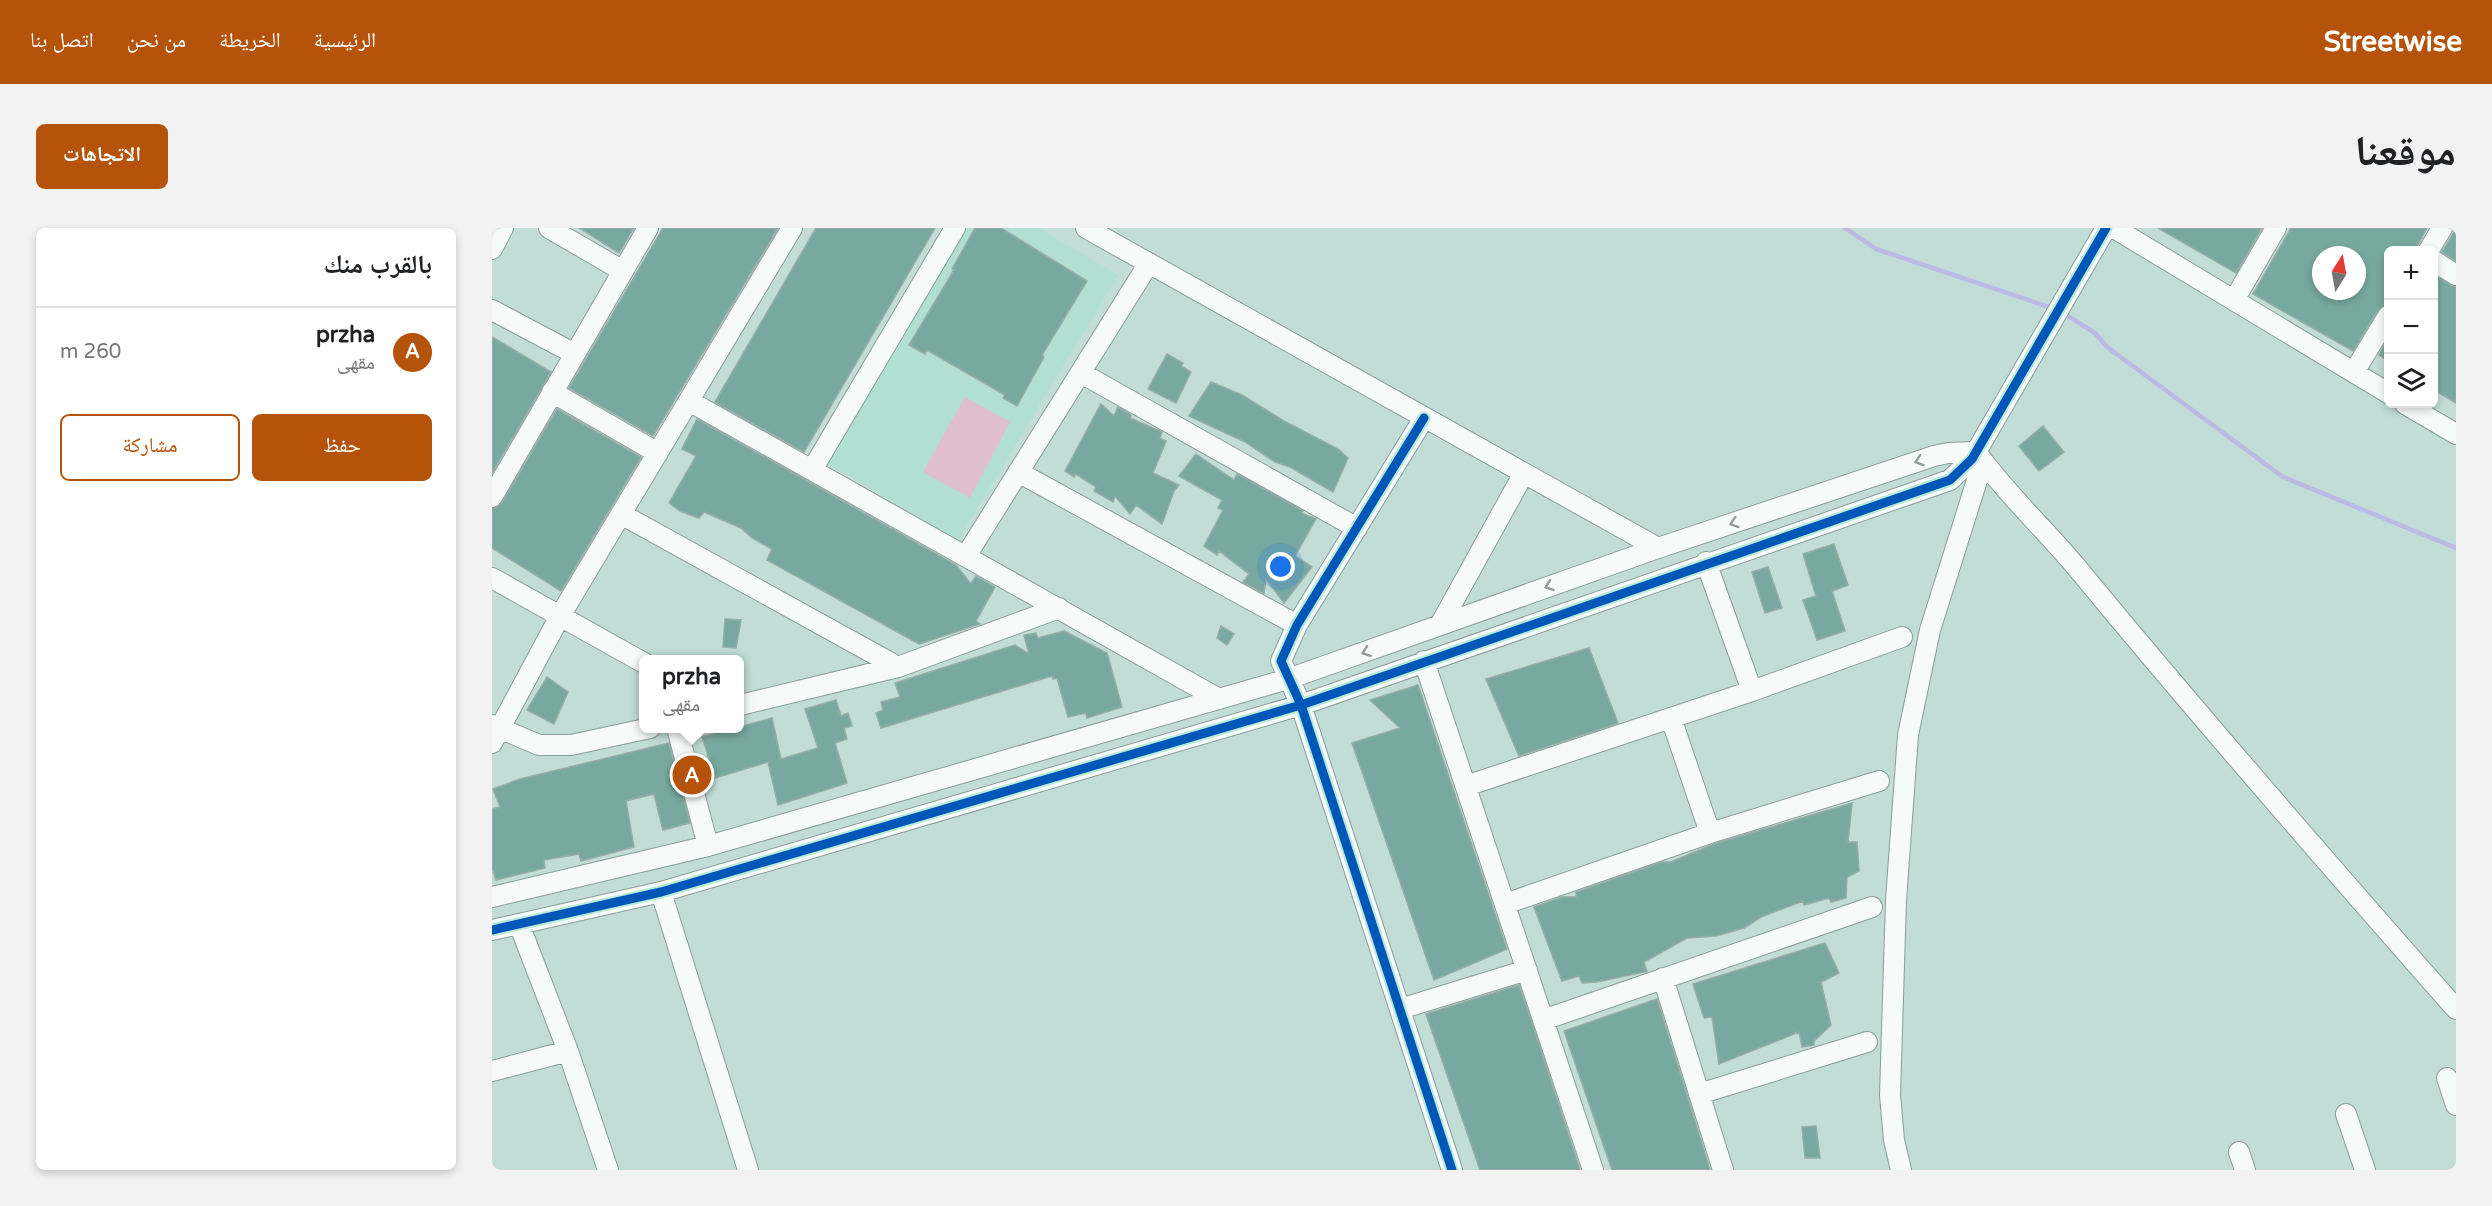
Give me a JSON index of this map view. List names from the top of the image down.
{
  "north": "top",
  "page": {
    "header": "Streetwise",
    "nav": [
      "الرئيسية",
      "الخريطة",
      "من نحن",
      "اتصل بنا"
    ],
    "title": "موقعنا",
    "buttons": [
      "الاتجاهات",
      ["حفظ", "مشاركة"]
    ],
    "heading": "بالقرب منك",
    "map_buttons": ["+", "−"],
    "list": [
      {
        "mark": "A",
        "name": "przha",
        "note": "مقهى",
        "value": "260 m"
      }
    ],
    "popup": ["przha", "مقهى"],
    "pins": "A"
  }
}
